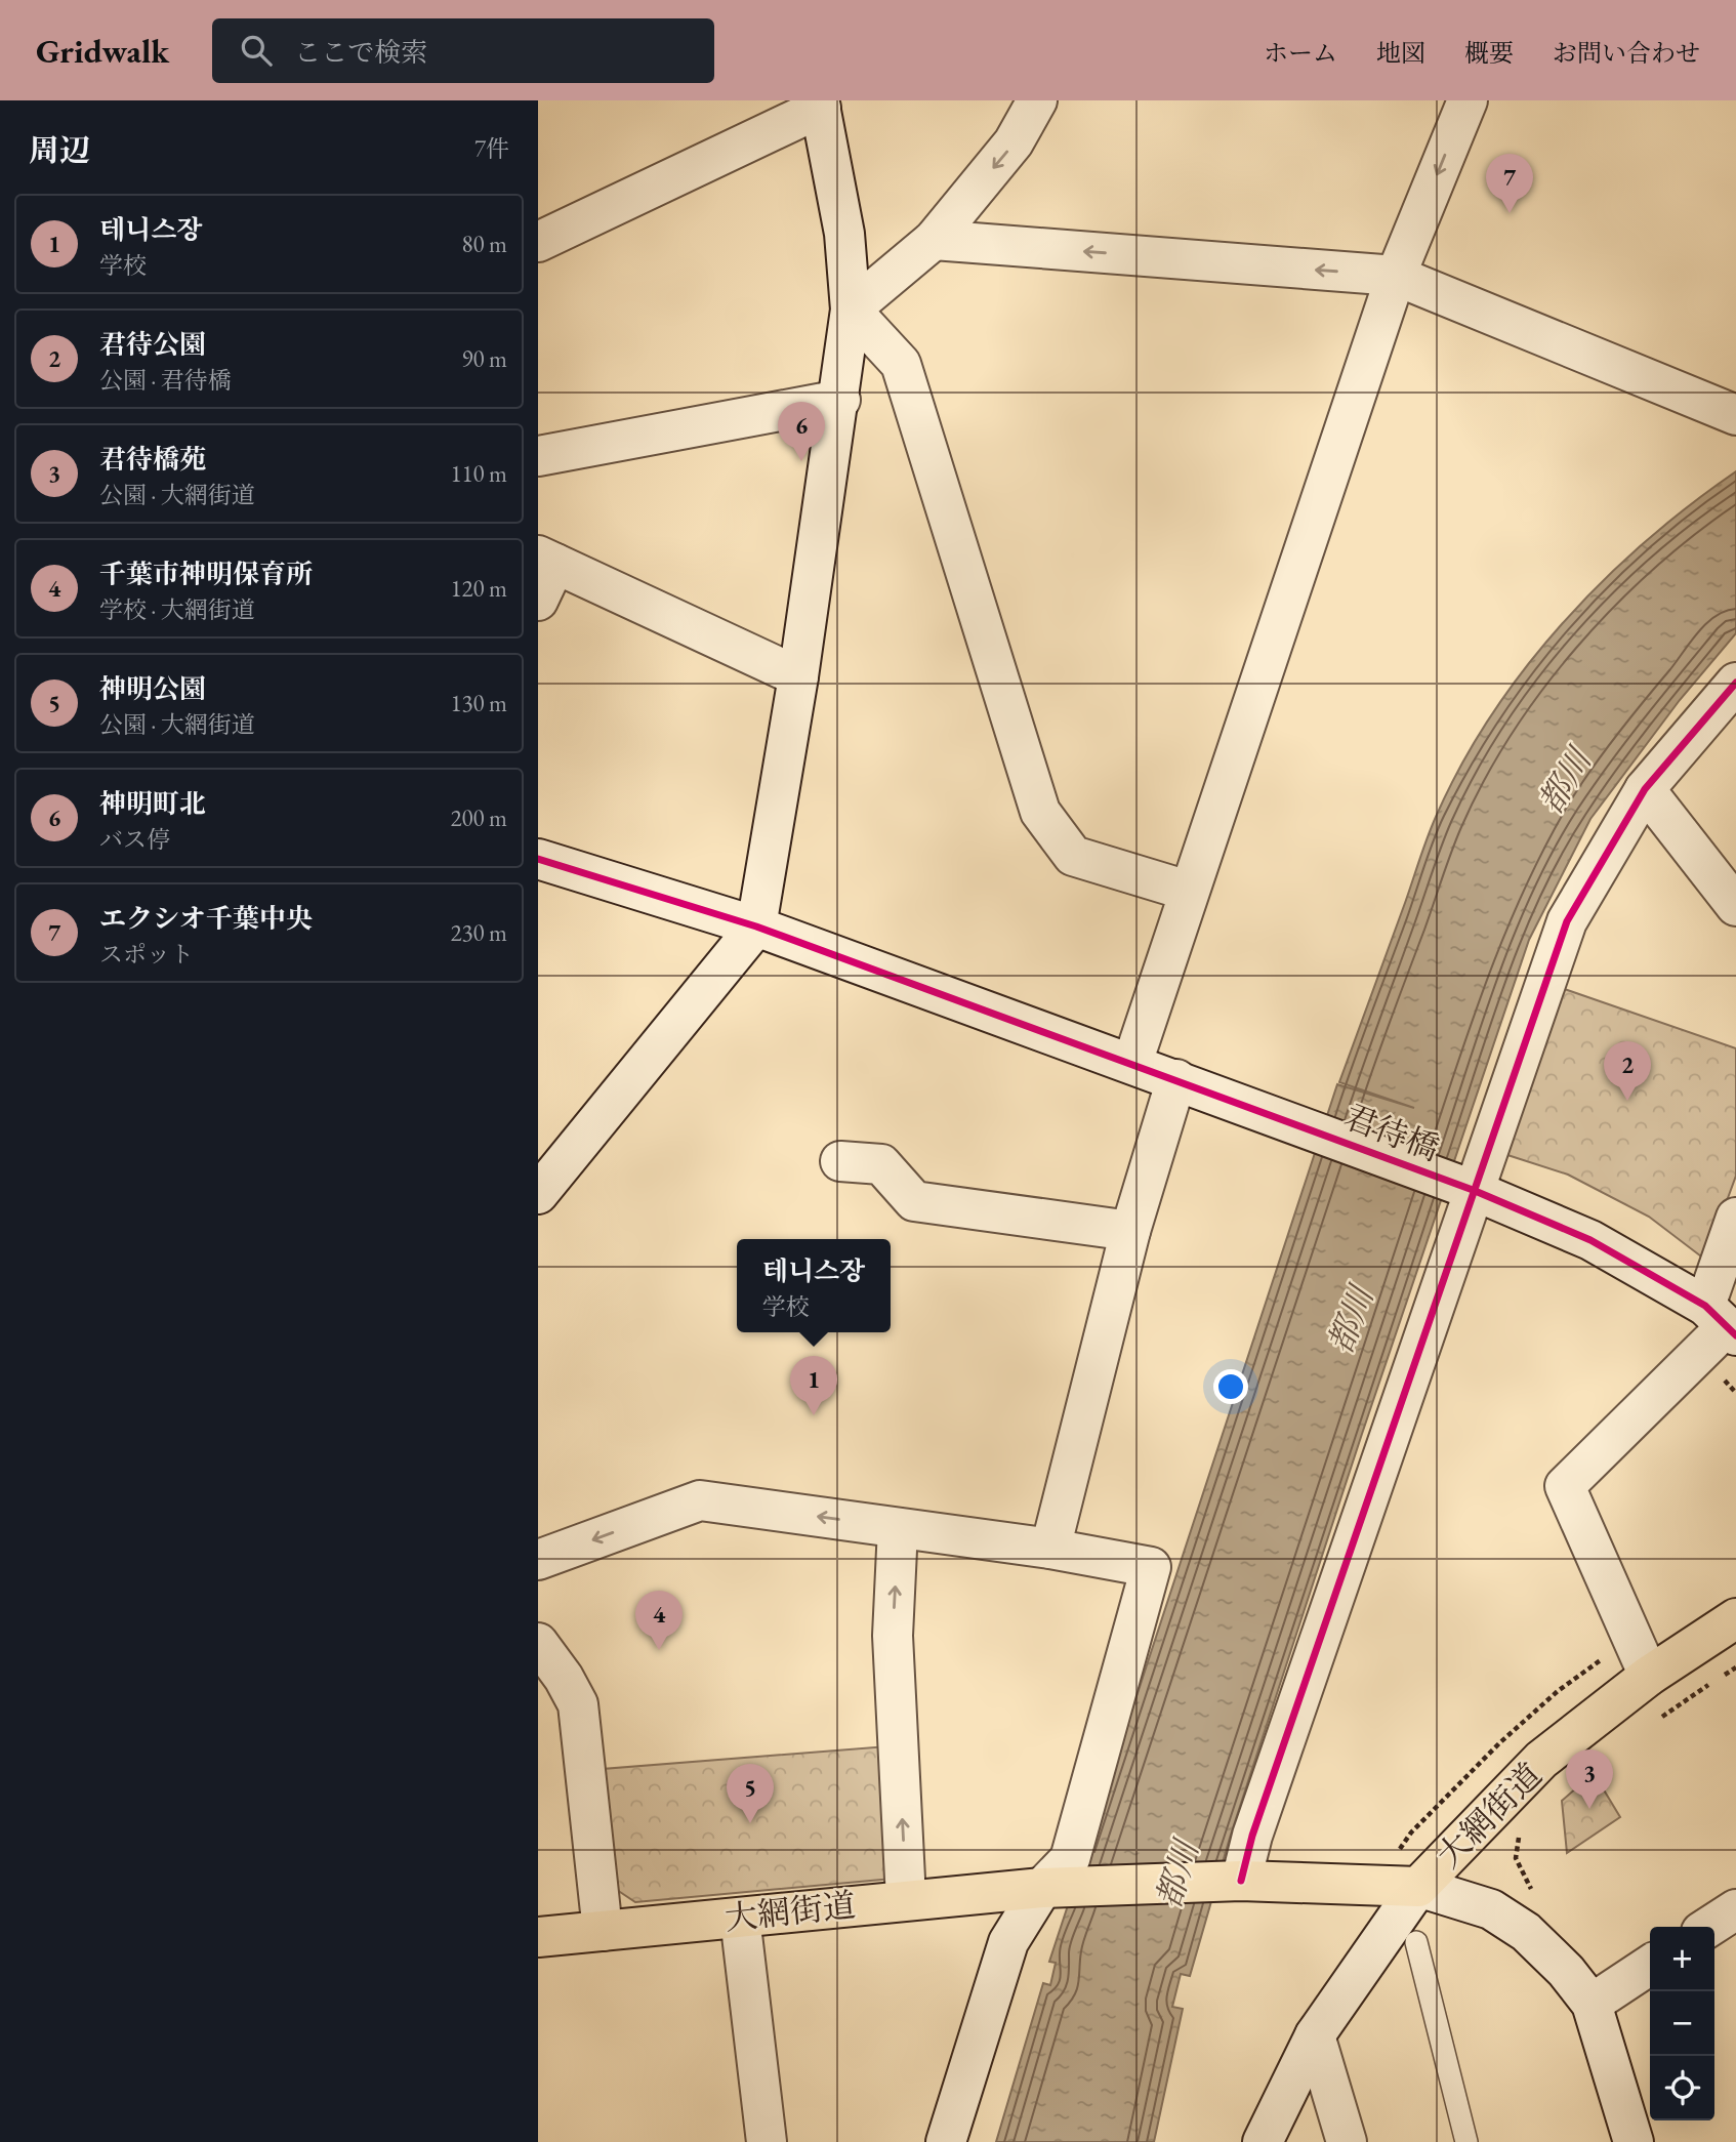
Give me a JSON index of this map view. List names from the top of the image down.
{
  "streets": {
    "main road": ["大網街道"],
    "street": ["君待橋"]
  },
  "water": ["都川"],
  "page": {
    "header": "Gridwalk",
    "search": "ここで検索",
    "nav": [
      "ホーム",
      "地図",
      "概要",
      "お問い合わせ"
    ],
    "heading": ["周辺", "7件"],
    "pins": [
      "7",
      "6",
      "2",
      "1",
      "4",
      "3",
      "5"
    ],
    "list": [
      {
        "mark": "1",
        "name": "테니스장",
        "note": "学校",
        "value": "80 m"
      },
      {
        "mark": "2",
        "name": "君待公園",
        "note": "公園 · 君待橋",
        "value": "90 m"
      },
      {
        "mark": "3",
        "name": "君待橋苑",
        "note": "公園 · 大網街道",
        "value": "110 m"
      },
      {
        "mark": "4",
        "name": "千葉市神明保育所",
        "note": "学校 · 大網街道",
        "value": "120 m"
      },
      {
        "mark": "5",
        "name": "神明公園",
        "note": "公園 · 大網街道",
        "value": "130 m"
      },
      {
        "mark": "6",
        "name": "神明町北",
        "note": "バス停",
        "value": "200 m"
      },
      {
        "mark": "7",
        "name": "エクシオ千葉中央",
        "note": "スポット",
        "value": "230 m"
      }
    ],
    "popup": ["테니스장", "学校"],
    "map_buttons": ["+", "−"]
  }
}
